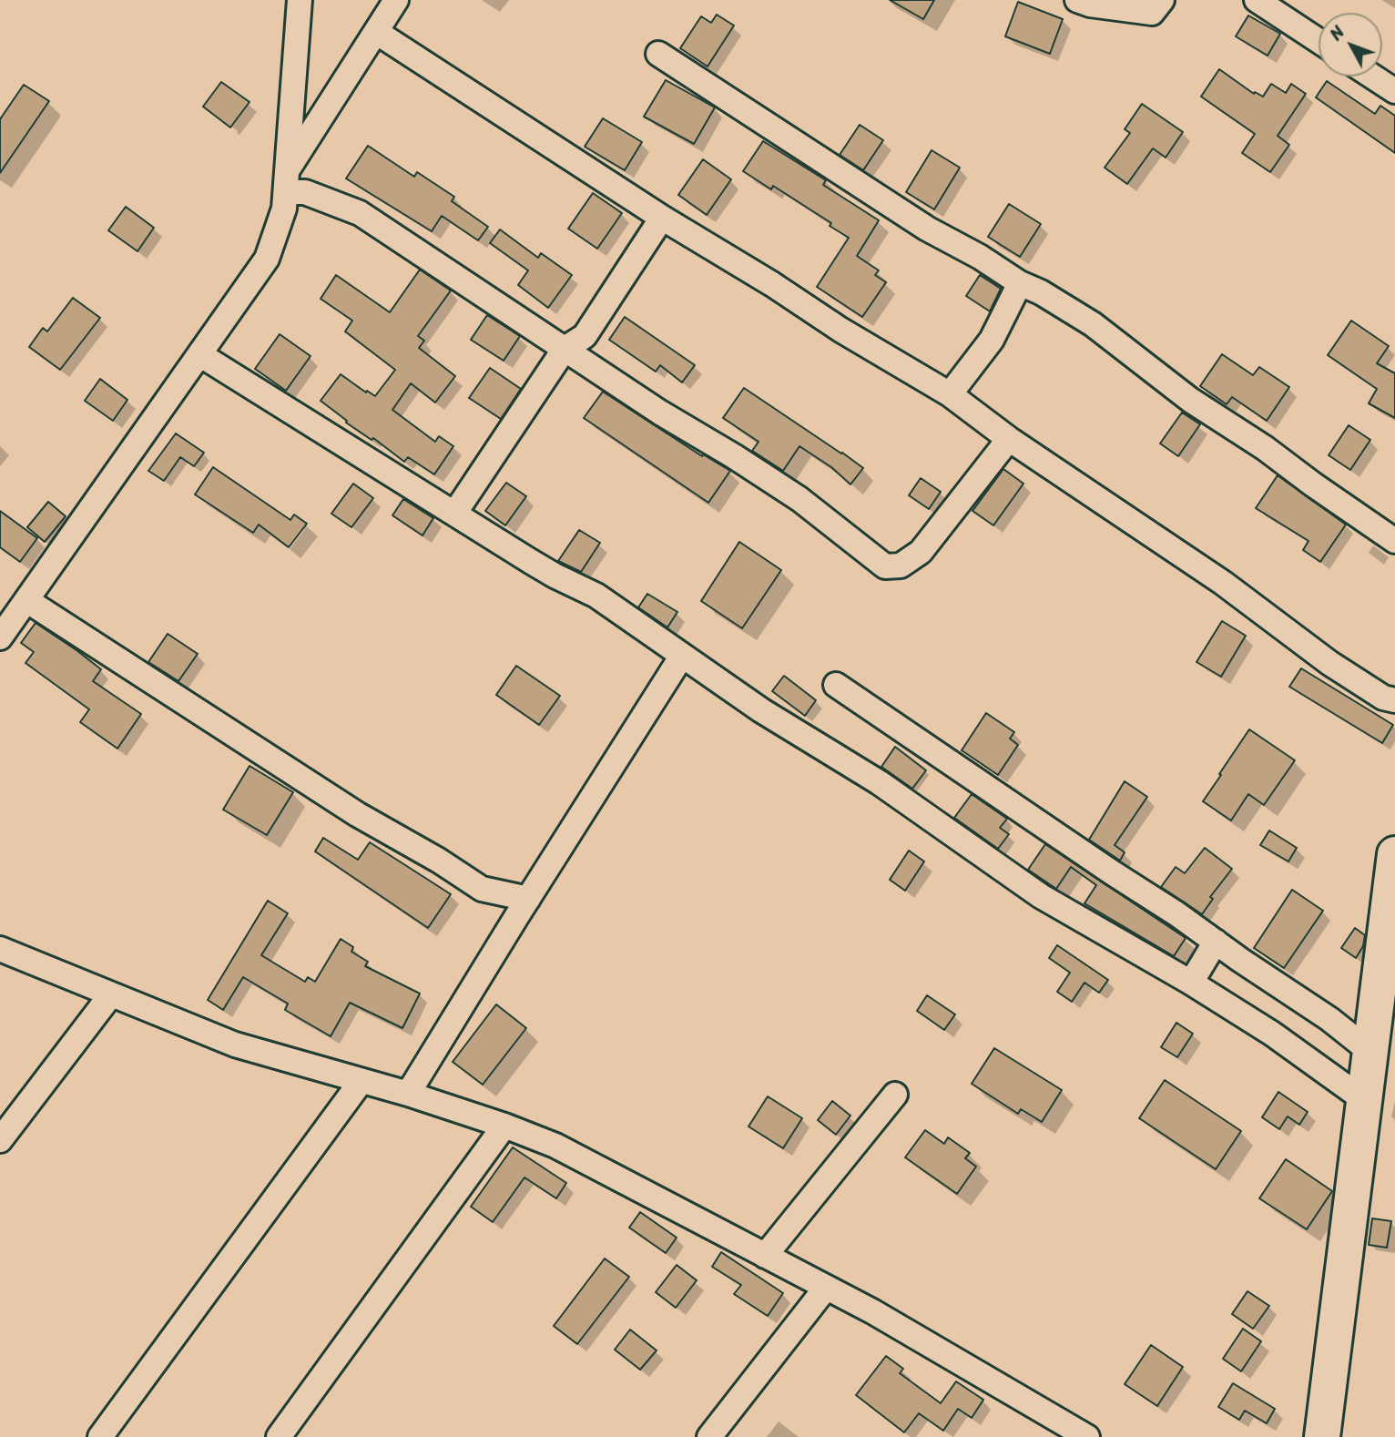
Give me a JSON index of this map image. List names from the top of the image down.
{
  "north": "top left"
}
